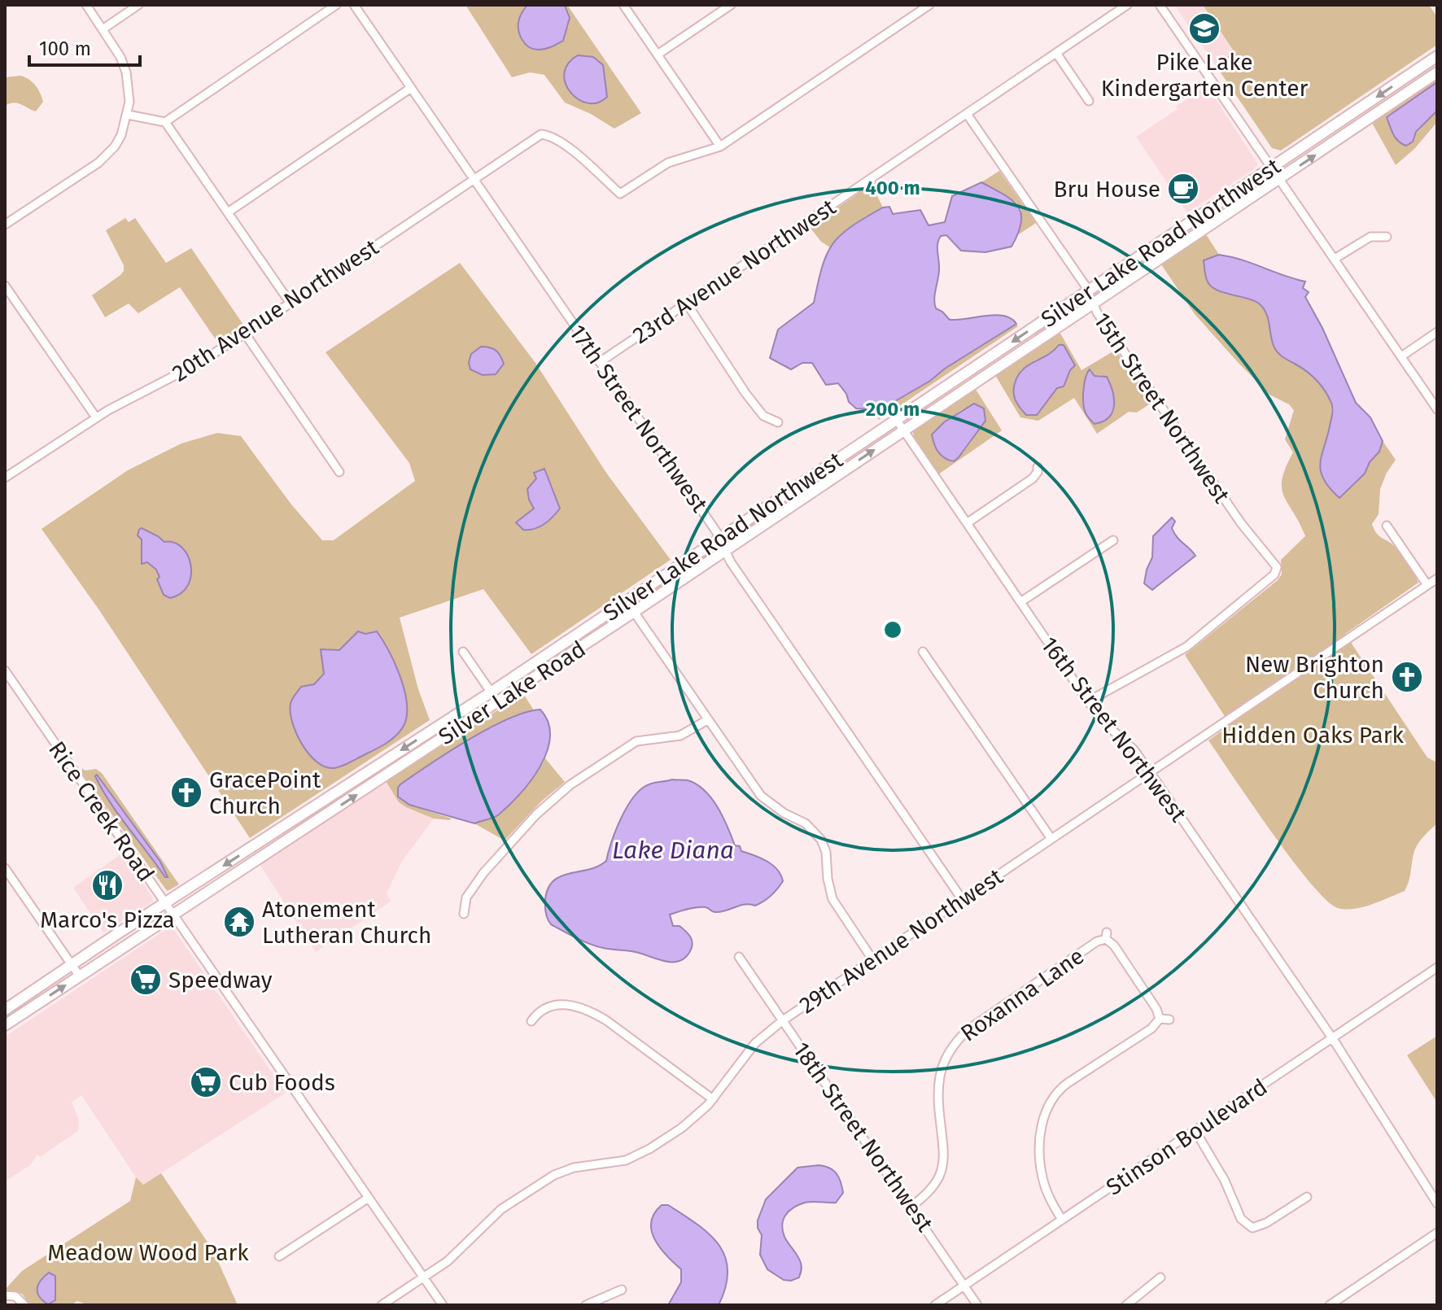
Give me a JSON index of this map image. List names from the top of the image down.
{
  "streets": {
    "main road": ["Silver Lake Road Northwest", "Silver Lake Road"],
    "street": [
      "23rd Avenue Northwest",
      "20th Avenue Northwest",
      "15th Street Northwest",
      "17th Street Northwest",
      "16th Street Northwest",
      "Rice Creek Road",
      "29th Avenue Northwest",
      "Roxanna Lane",
      "18th Street Northwest",
      "Stinson Boulevard"
    ]
  },
  "crossings": [
    ["Silver Lake Road Northwest", "15th Street Northwest"],
    ["Silver Lake Road Northwest", "17th Street Northwest"],
    ["Silver Lake Road Northwest", "16th Street Northwest"],
    ["Silver Lake Road Northwest", "Rice Creek Road"],
    ["23rd Avenue Northwest", "15th Street Northwest"],
    ["23rd Avenue Northwest", "17th Street Northwest"],
    ["20th Avenue Northwest", "17th Street Northwest"],
    ["15th Street Northwest", "Silver Lake Road"],
    ["15th Street Northwest", "16th Street Northwest"],
    ["17th Street Northwest", "Silver Lake Road"],
    ["17th Street Northwest", "29th Avenue Northwest"],
    ["Silver Lake Road", "16th Street Northwest"],
    ["Silver Lake Road", "Rice Creek Road"],
    ["16th Street Northwest", "29th Avenue Northwest"],
    ["16th Street Northwest", "Stinson Boulevard"],
    ["Rice Creek Road", "29th Avenue Northwest"],
    ["29th Avenue Northwest", "18th Street Northwest"],
    ["Roxanna Lane", "18th Street Northwest"],
    ["18th Street Northwest", "Stinson Boulevard"]
  ],
  "one_way": ["Silver Lake Road Northwest", "Silver Lake Road"],
  "water": ["Lake Diana"],
  "parks": ["Hidden Oaks Park", "Meadow Wood Park"],
  "places": {
    "school or university": ["Pike Lake Kindergarten Center"],
    "cafe": ["Bru House"],
    "church": ["New Brighton Church", "GracePoint Church"],
    "restaurant": ["Marco's Pizza"],
    "temple": ["Atonement Lutheran Church"],
    "supermarket": ["Speedway", "Cub Foods"]
  },
  "scale_bar": "100 m",
  "rings": ["400 m", "200 m"]
}
